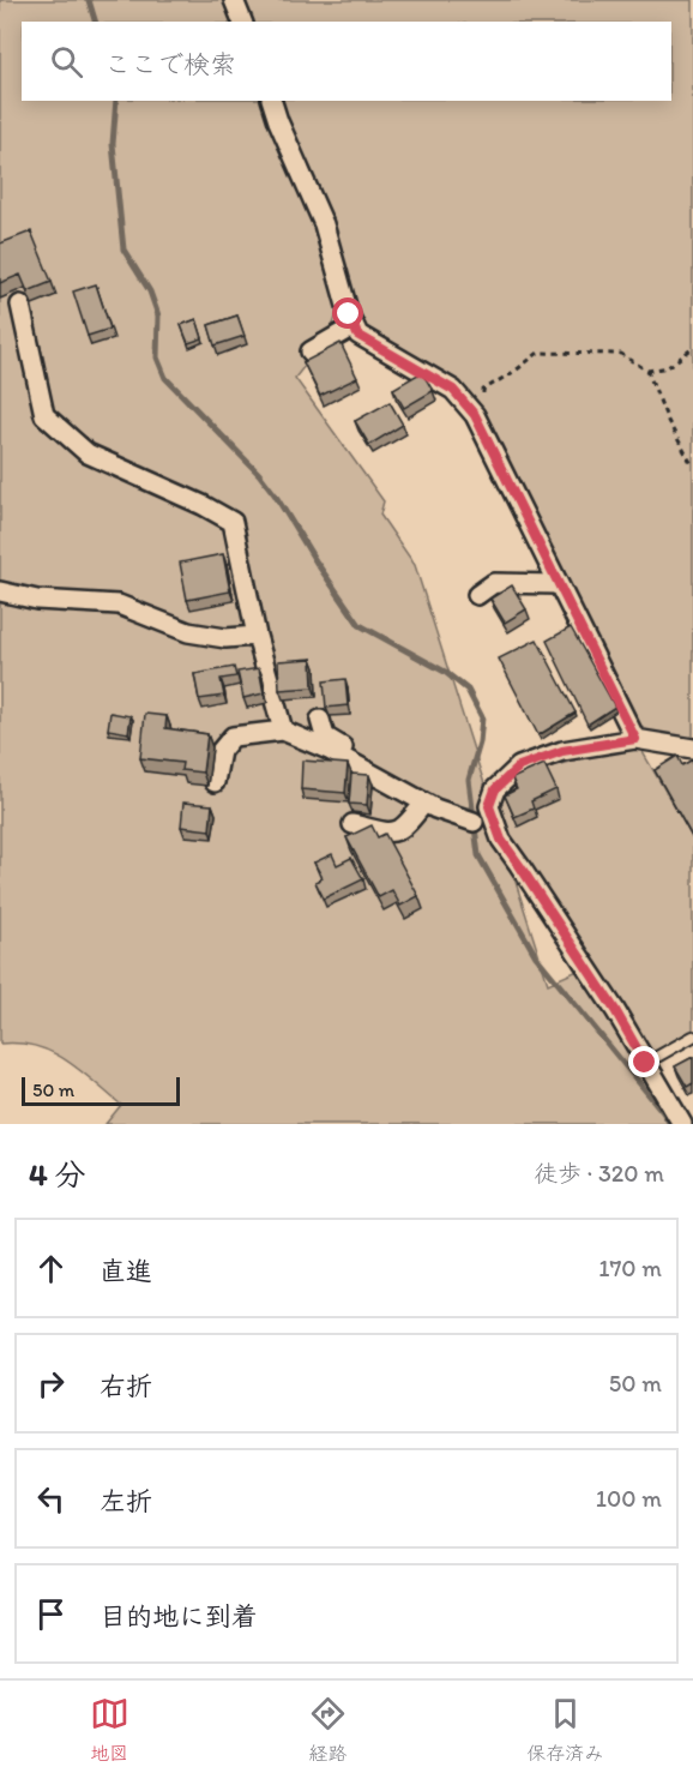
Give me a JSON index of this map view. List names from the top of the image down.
{
  "scale_bar": "50 m",
  "page": {
    "search": "ここで検索",
    "scale": "50 m",
    "heading": ["4 分", "徒歩 · 320 m"],
    "list": [
      ["直進", "170 m"],
      ["右折", "50 m"],
      ["左折", "100 m"],
      "目的地に到着"
    ],
    "nav": ["地図", "経路", "保存済み"]
  }
}
